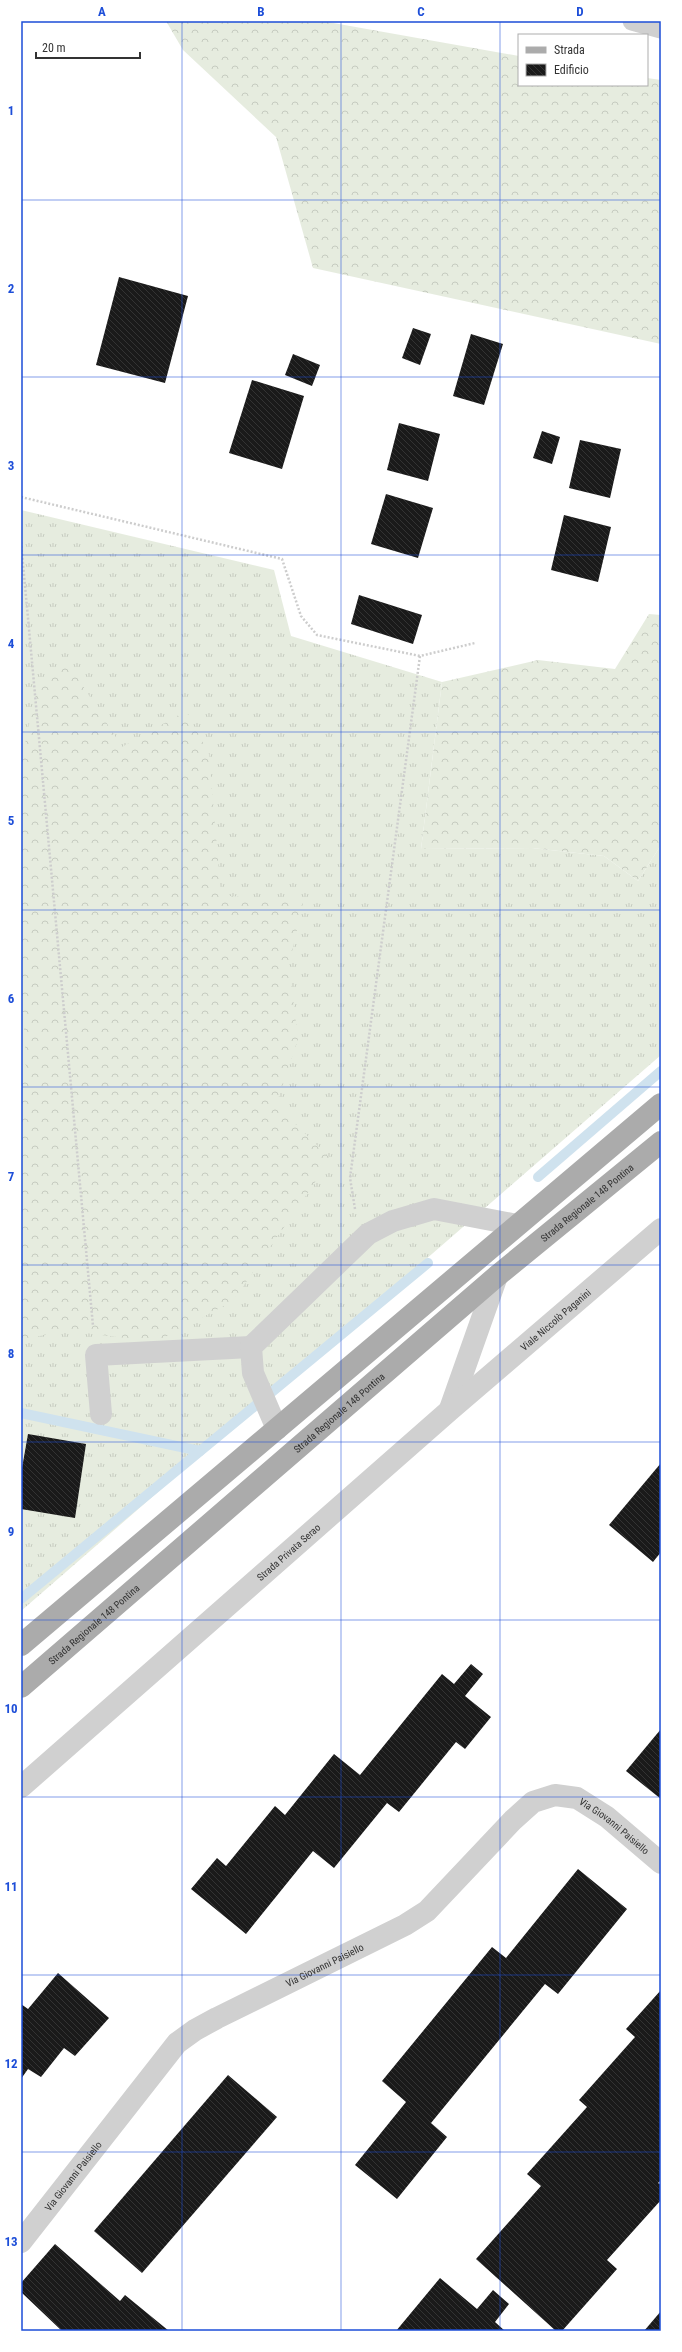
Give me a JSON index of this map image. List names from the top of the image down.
{
  "streets": {
    "main road": ["Strada Regionale 148 Pontina"],
    "street": ["Viale Niccolò Paganini", "Strada Privata Serao", "Via Giovanni Paisiello"]
  },
  "crossings": [
    ["Strada Regionale 148 Pontina", "Strada Privata Serao"],
    ["Viale Niccolò Paganini", "Strada Privata Serao"]
  ],
  "legend": ["Strada", "Edificio"],
  "scale_bar": "20 m",
  "grid": {
    "columns": [
      "A",
      "B",
      "C",
      "D"
    ],
    "rows": [
      "1",
      "2",
      "3",
      "4",
      "5",
      "6",
      "7",
      "8",
      "9",
      "10",
      "11",
      "12",
      "13"
    ]
  }
}
